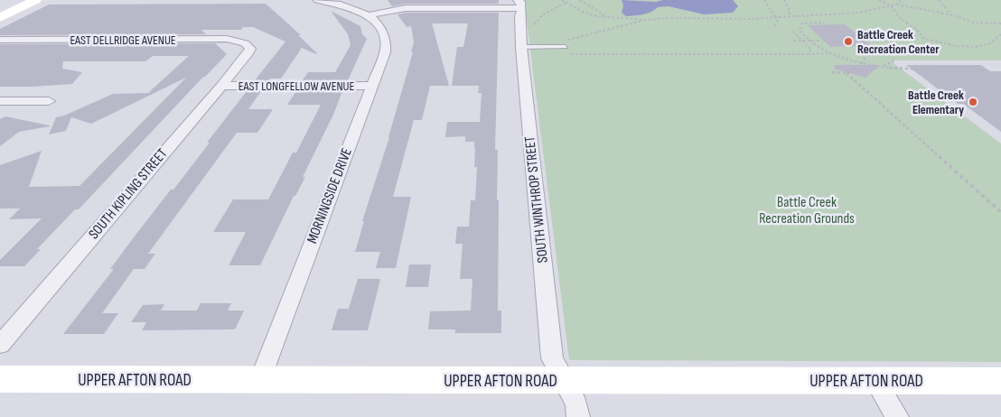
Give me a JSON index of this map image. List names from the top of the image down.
{
  "streets": {
    "street": [
      "EAST DELLRIDGE AVENUE",
      "EAST LONGFELLOW AVENUE",
      "SOUTH KIPLING STREET",
      "MORNINGSIDE DRIVE",
      "SOUTH WINTHROP STREET",
      "UPPER AFTON ROAD"
    ]
  },
  "crossings": [
    ["EAST DELLRIDGE AVENUE", "SOUTH KIPLING STREET"],
    ["EAST LONGFELLOW AVENUE", "SOUTH KIPLING STREET"],
    ["EAST LONGFELLOW AVENUE", "MORNINGSIDE DRIVE"],
    ["MORNINGSIDE DRIVE", "UPPER AFTON ROAD"],
    ["SOUTH WINTHROP STREET", "UPPER AFTON ROAD"]
  ],
  "parks": ["Battle Creek Recreation Grounds"],
  "places": ["Battle Creek Recreation Center", "Battle Creek Elementary"]
}
